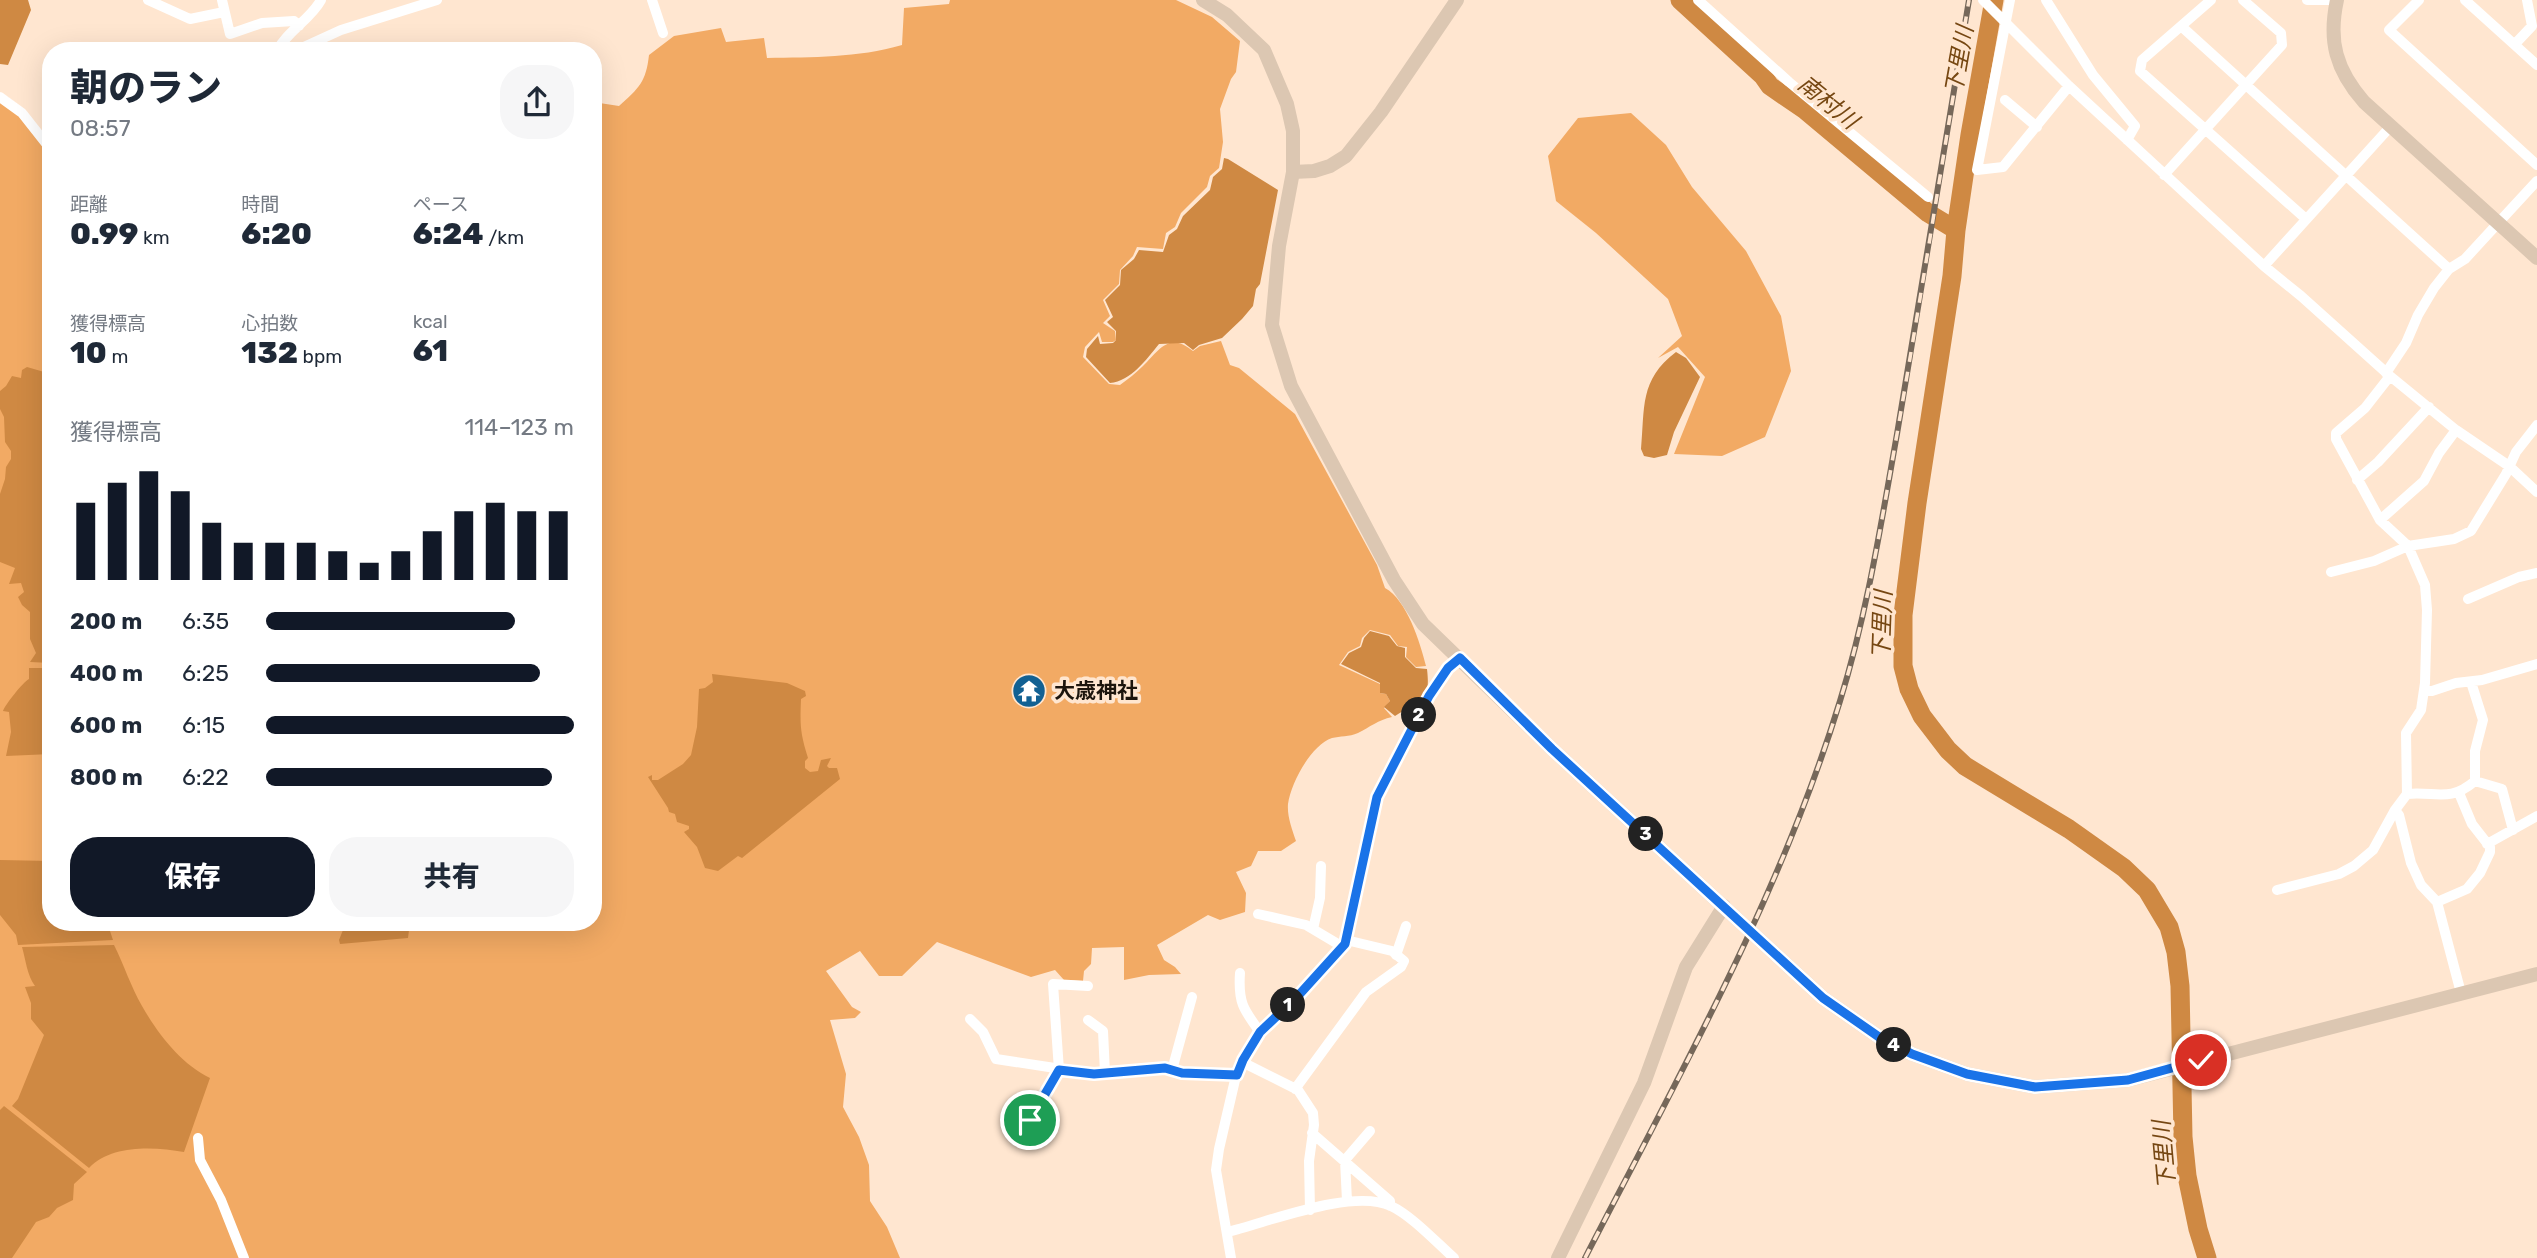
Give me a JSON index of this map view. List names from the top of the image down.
{
  "water": ["下里川", "南村川"],
  "places": {
    "temple": ["大歳神社"]
  },
  "page": {
    "heading": ["朝のラン", "08:57"],
    "stats": [
      ["距離", "0.99 km"],
      ["時間", "6:20"],
      ["ペース", "6:24 /km"],
      ["獲得標高", "10 m"],
      ["心拍数", "132 bpm"],
      ["kcal", "61"]
    ],
    "chart": ["獲得標高", "114–123 m"],
    "list": [
      {
        "name": "200 m",
        "note": "6:35"
      },
      {
        "name": "400 m",
        "note": "6:25"
      },
      {
        "name": "600 m",
        "note": "6:15"
      },
      {
        "name": "800 m",
        "note": "6:22"
      }
    ],
    "pins": [
      "2",
      "3",
      "1",
      "4"
    ],
    "buttons": ["保存", "共有"]
  }
}
